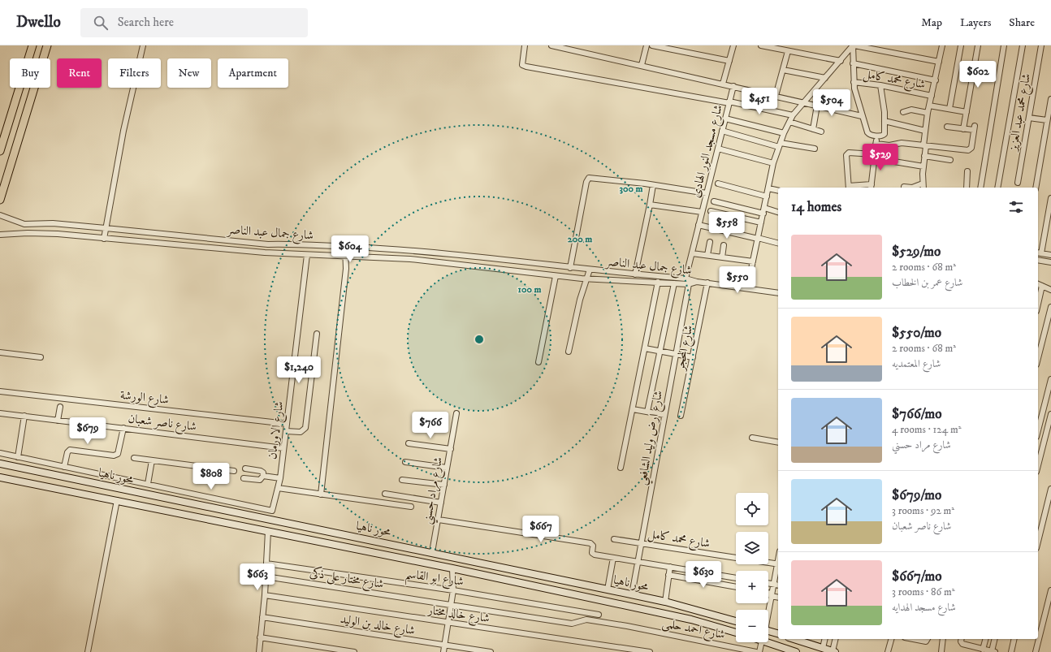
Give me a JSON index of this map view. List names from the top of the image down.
{
  "streets": {
    "main road": ["محور ناهيا"],
    "street": [
      "شارع محمد كامل",
      "شارع محمد عبد العزيز",
      "شارع مسجد النور الهادى",
      "شارع جمال عبد الناصر",
      "شارع المحجر",
      "شارع الورشة",
      "شارع ناصر شعبان",
      "شارع الاورمان",
      "شارع ارض وليد الشافعي",
      "شارع مراد حسني",
      "شارع ابو القاسم",
      "شارع مختار على ذكى",
      "شارع خالد مختار",
      "شارع خالد بن الوليد",
      "شارع احمد حلمى"
    ]
  },
  "crossings": [
    ["شارع محمد كامل", "شارع ارض وليد الشافعي"],
    ["شارع مسجد النور الهادى", "شارع جمال عبد الناصر"],
    ["شارع جمال عبد الناصر", "شارع الاورمان"],
    ["شارع جمال عبد الناصر", "شارع ارض وليد الشافعي"],
    ["شارع الورشة", "شارع الاورمان"],
    ["شارع ناصر شعبان", "شارع الاورمان"],
    ["شارع ارض وليد الشافعي", "محور ناهيا"],
    ["محور ناهيا", "شارع مراد حسني"],
    ["شارع مختار على ذكى", "شارع احمد حلمى"]
  ],
  "page": {
    "header": "Dwello",
    "search": "Search here",
    "nav": ["Map", "Layers", "Share"],
    "chip": [
      "Buy",
      "Rent",
      "Filters",
      "New",
      "Apartment"
    ],
    "price": [
      "$602",
      "$451",
      "$504",
      "$529",
      "$558",
      "$604",
      "$550",
      "$1,240",
      "$766",
      "$679",
      "$808",
      "$667",
      "$630",
      "$663"
    ],
    "heading": "14 homes",
    "list": [
      {
        "name": "$529/mo",
        "note": "2 rooms · 68 m² · شارع عمر بن الخطاب"
      },
      {
        "name": "$550/mo",
        "note": "2 rooms · 68 m² · شارع المعتمديه"
      },
      {
        "name": "$766/mo",
        "note": "4 rooms · 124 m² · شارع مراد حسني"
      },
      {
        "name": "$679/mo",
        "note": "3 rooms · 92 m² · شارع ناصر شعبان"
      },
      {
        "name": "$667/mo",
        "note": "3 rooms · 86 m² · شارع مسجد الهدايه"
      }
    ],
    "map_buttons": ["+", "−"]
  },
  "rings": ["300 m", "200 m", "100 m"]
}
